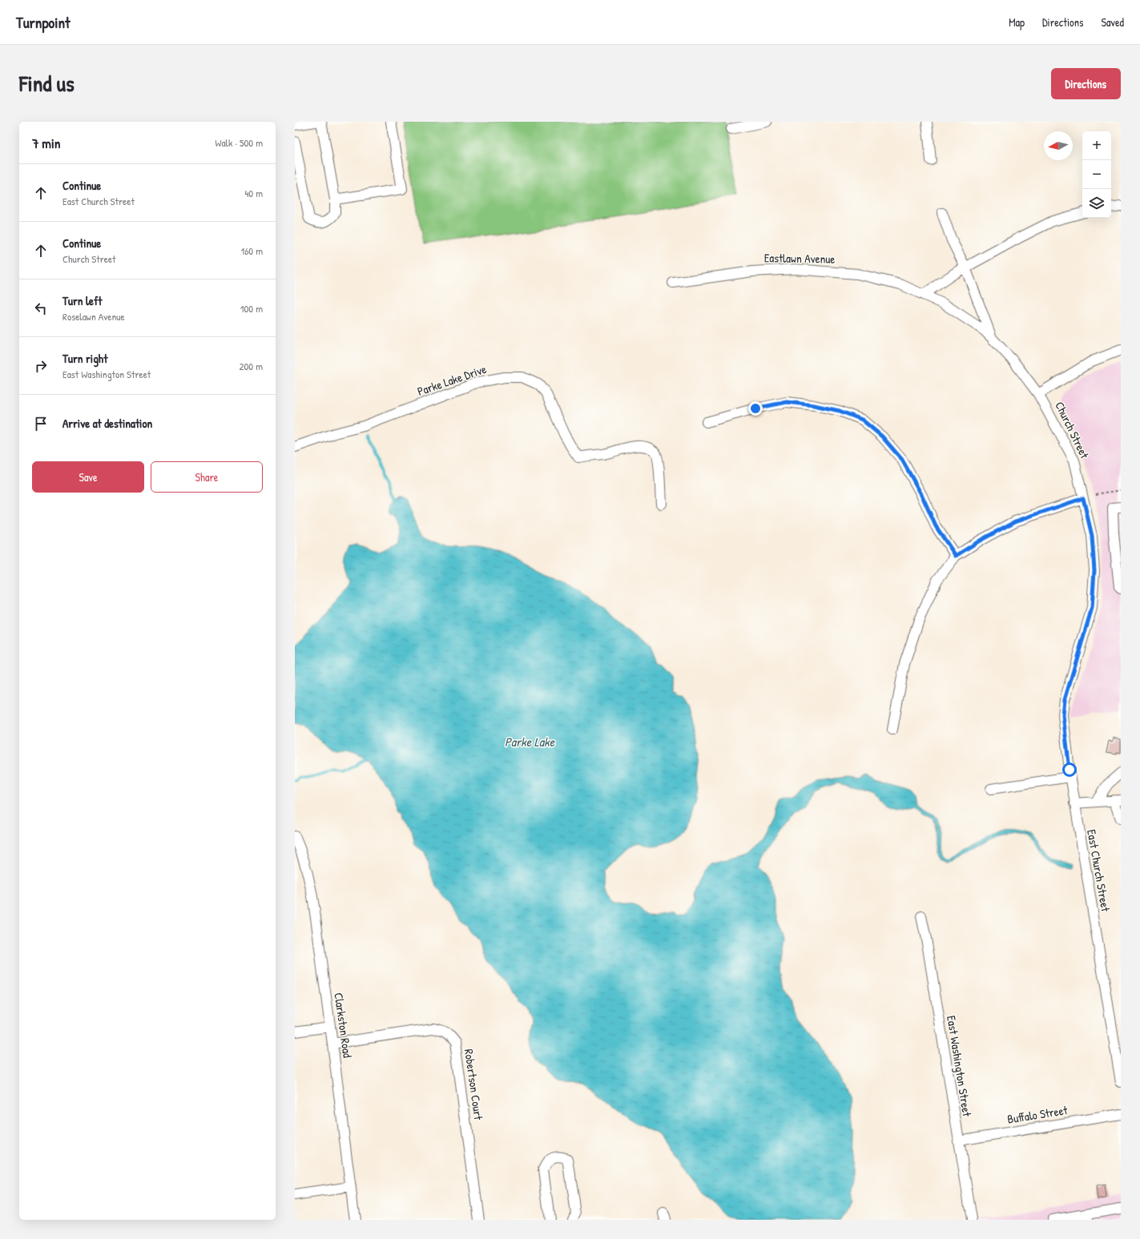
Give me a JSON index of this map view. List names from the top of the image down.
{
  "streets": {
    "street": [
      "Eastlawn Avenue",
      "Parke Lake Drive",
      "Church Street",
      "East Church Street",
      "Clarkston Road",
      "East Washington Street",
      "Robertson Court",
      "Buffalo Street"
    ]
  },
  "crossings": [
    ["Eastlawn Avenue", "Church Street"],
    ["Church Street", "East Church Street"],
    ["Clarkston Road", "Robertson Court"],
    ["East Washington Street", "Buffalo Street"]
  ],
  "water": ["Parke Lake"],
  "north": "left",
  "page": {
    "header": "Turnpoint",
    "nav": ["Map", "Directions", "Saved"],
    "title": "Find us",
    "buttons": [
      "Directions",
      ["Save", "Share"]
    ],
    "heading": ["7 min", "Walk · 500 m"],
    "map_buttons": ["+", "−"],
    "list": [
      ["Continue", "East Church Street", "40 m"],
      ["Continue", "Church Street", "160 m"],
      ["Turn left", "Roselawn Avenue", "100 m"],
      ["Turn right", "East Washington Street", "200 m"],
      "Arrive at destination"
    ]
  }
}
